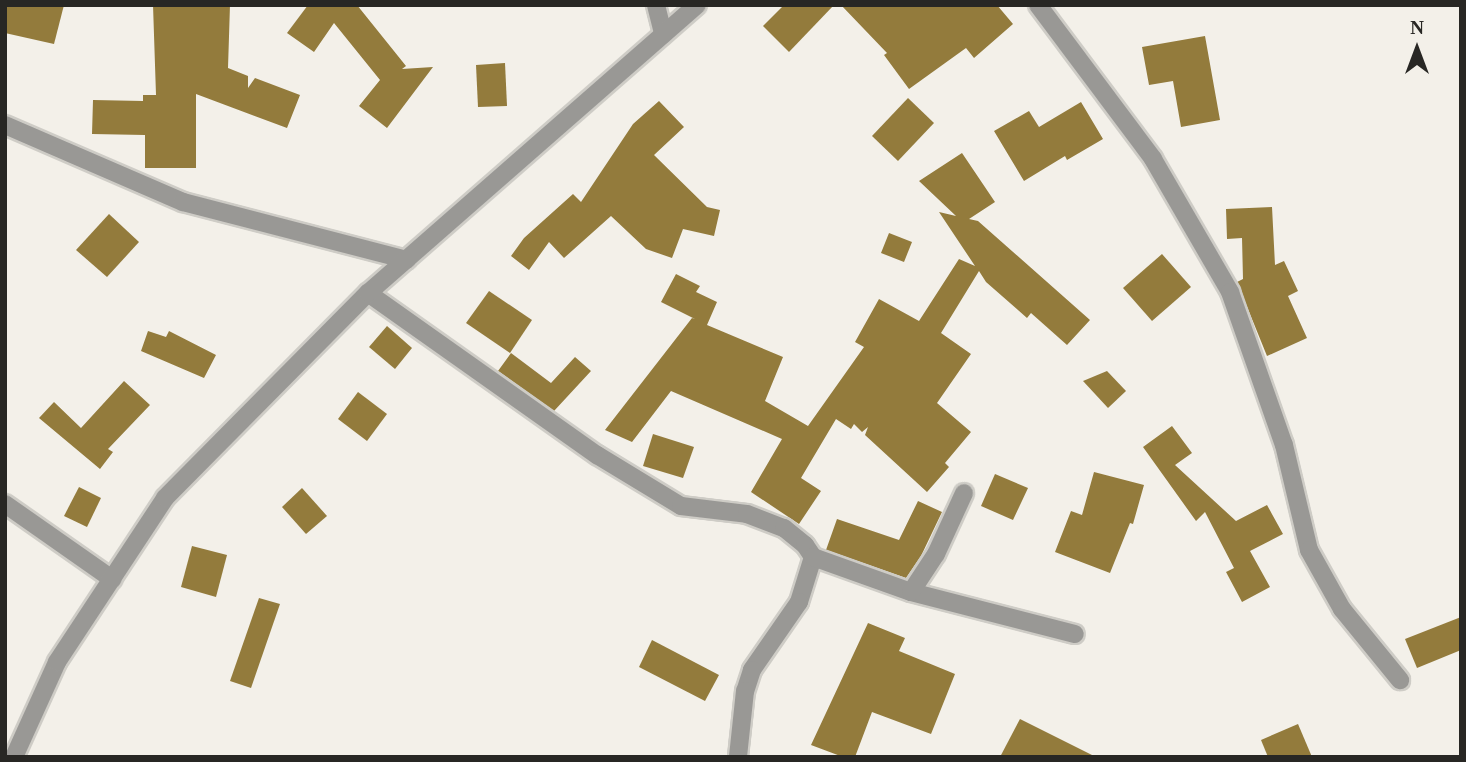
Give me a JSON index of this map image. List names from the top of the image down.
{
  "north": "top"
}
